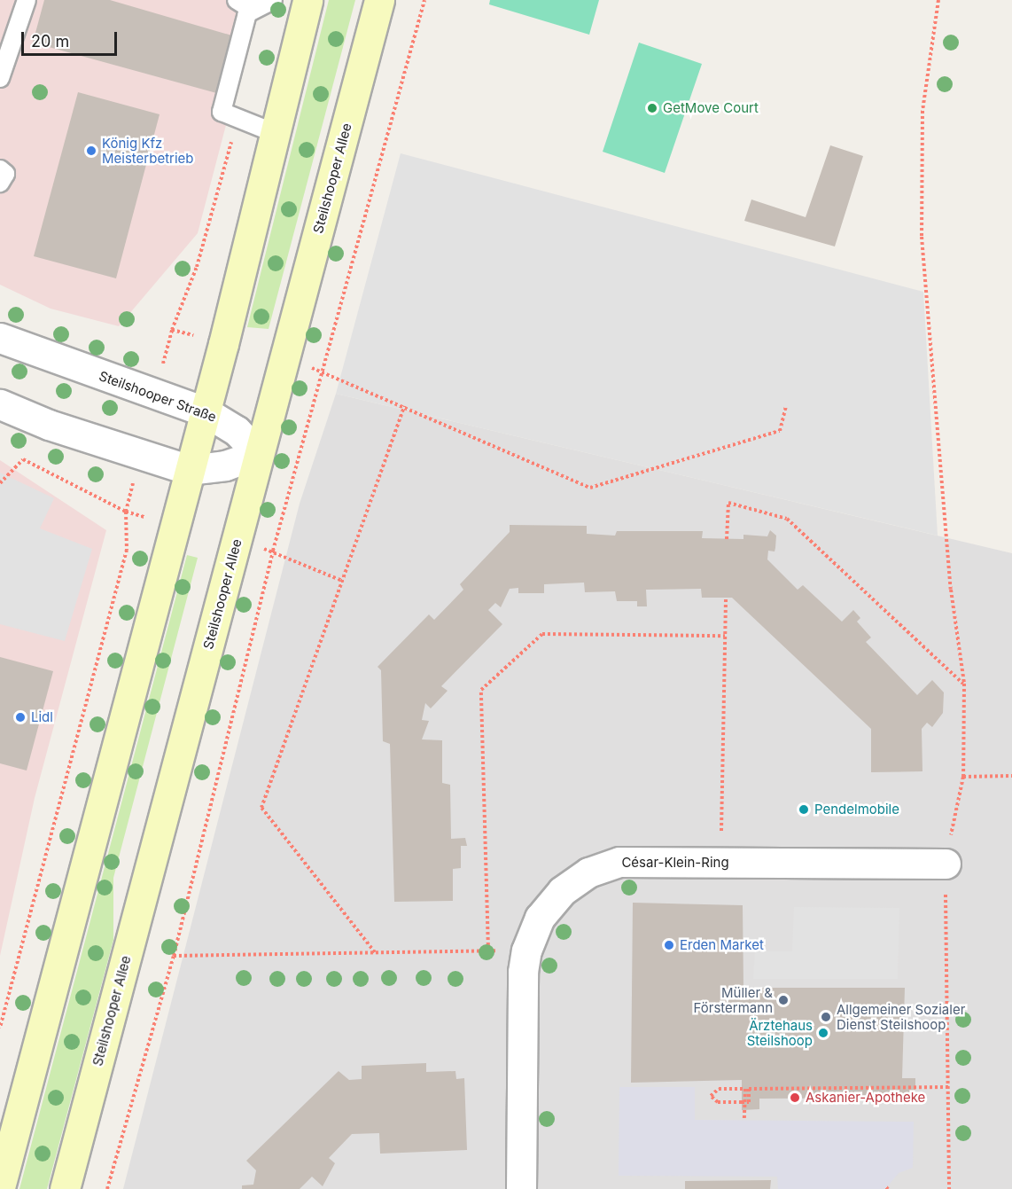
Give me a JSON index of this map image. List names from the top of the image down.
{
  "streets": {
    "main road": ["Steilshooper Allee"],
    "street": ["Steilshooper Straße", "César-Klein-Ring"]
  },
  "crossings": [
    ["Steilshooper Allee", "Steilshooper Straße"]
  ],
  "places": [
    "GetMove Court",
    "König Kfz Meisterbetrieb",
    "Lidl",
    "Pendelmobile",
    "Erden Market",
    "Müller & Förstermann",
    "Allgemeiner Sozialer Dienst Steilshoop",
    "Ärztehaus Steilshoop",
    "Askanier-Apotheke"
  ],
  "scale_bar": "20 m"
}
